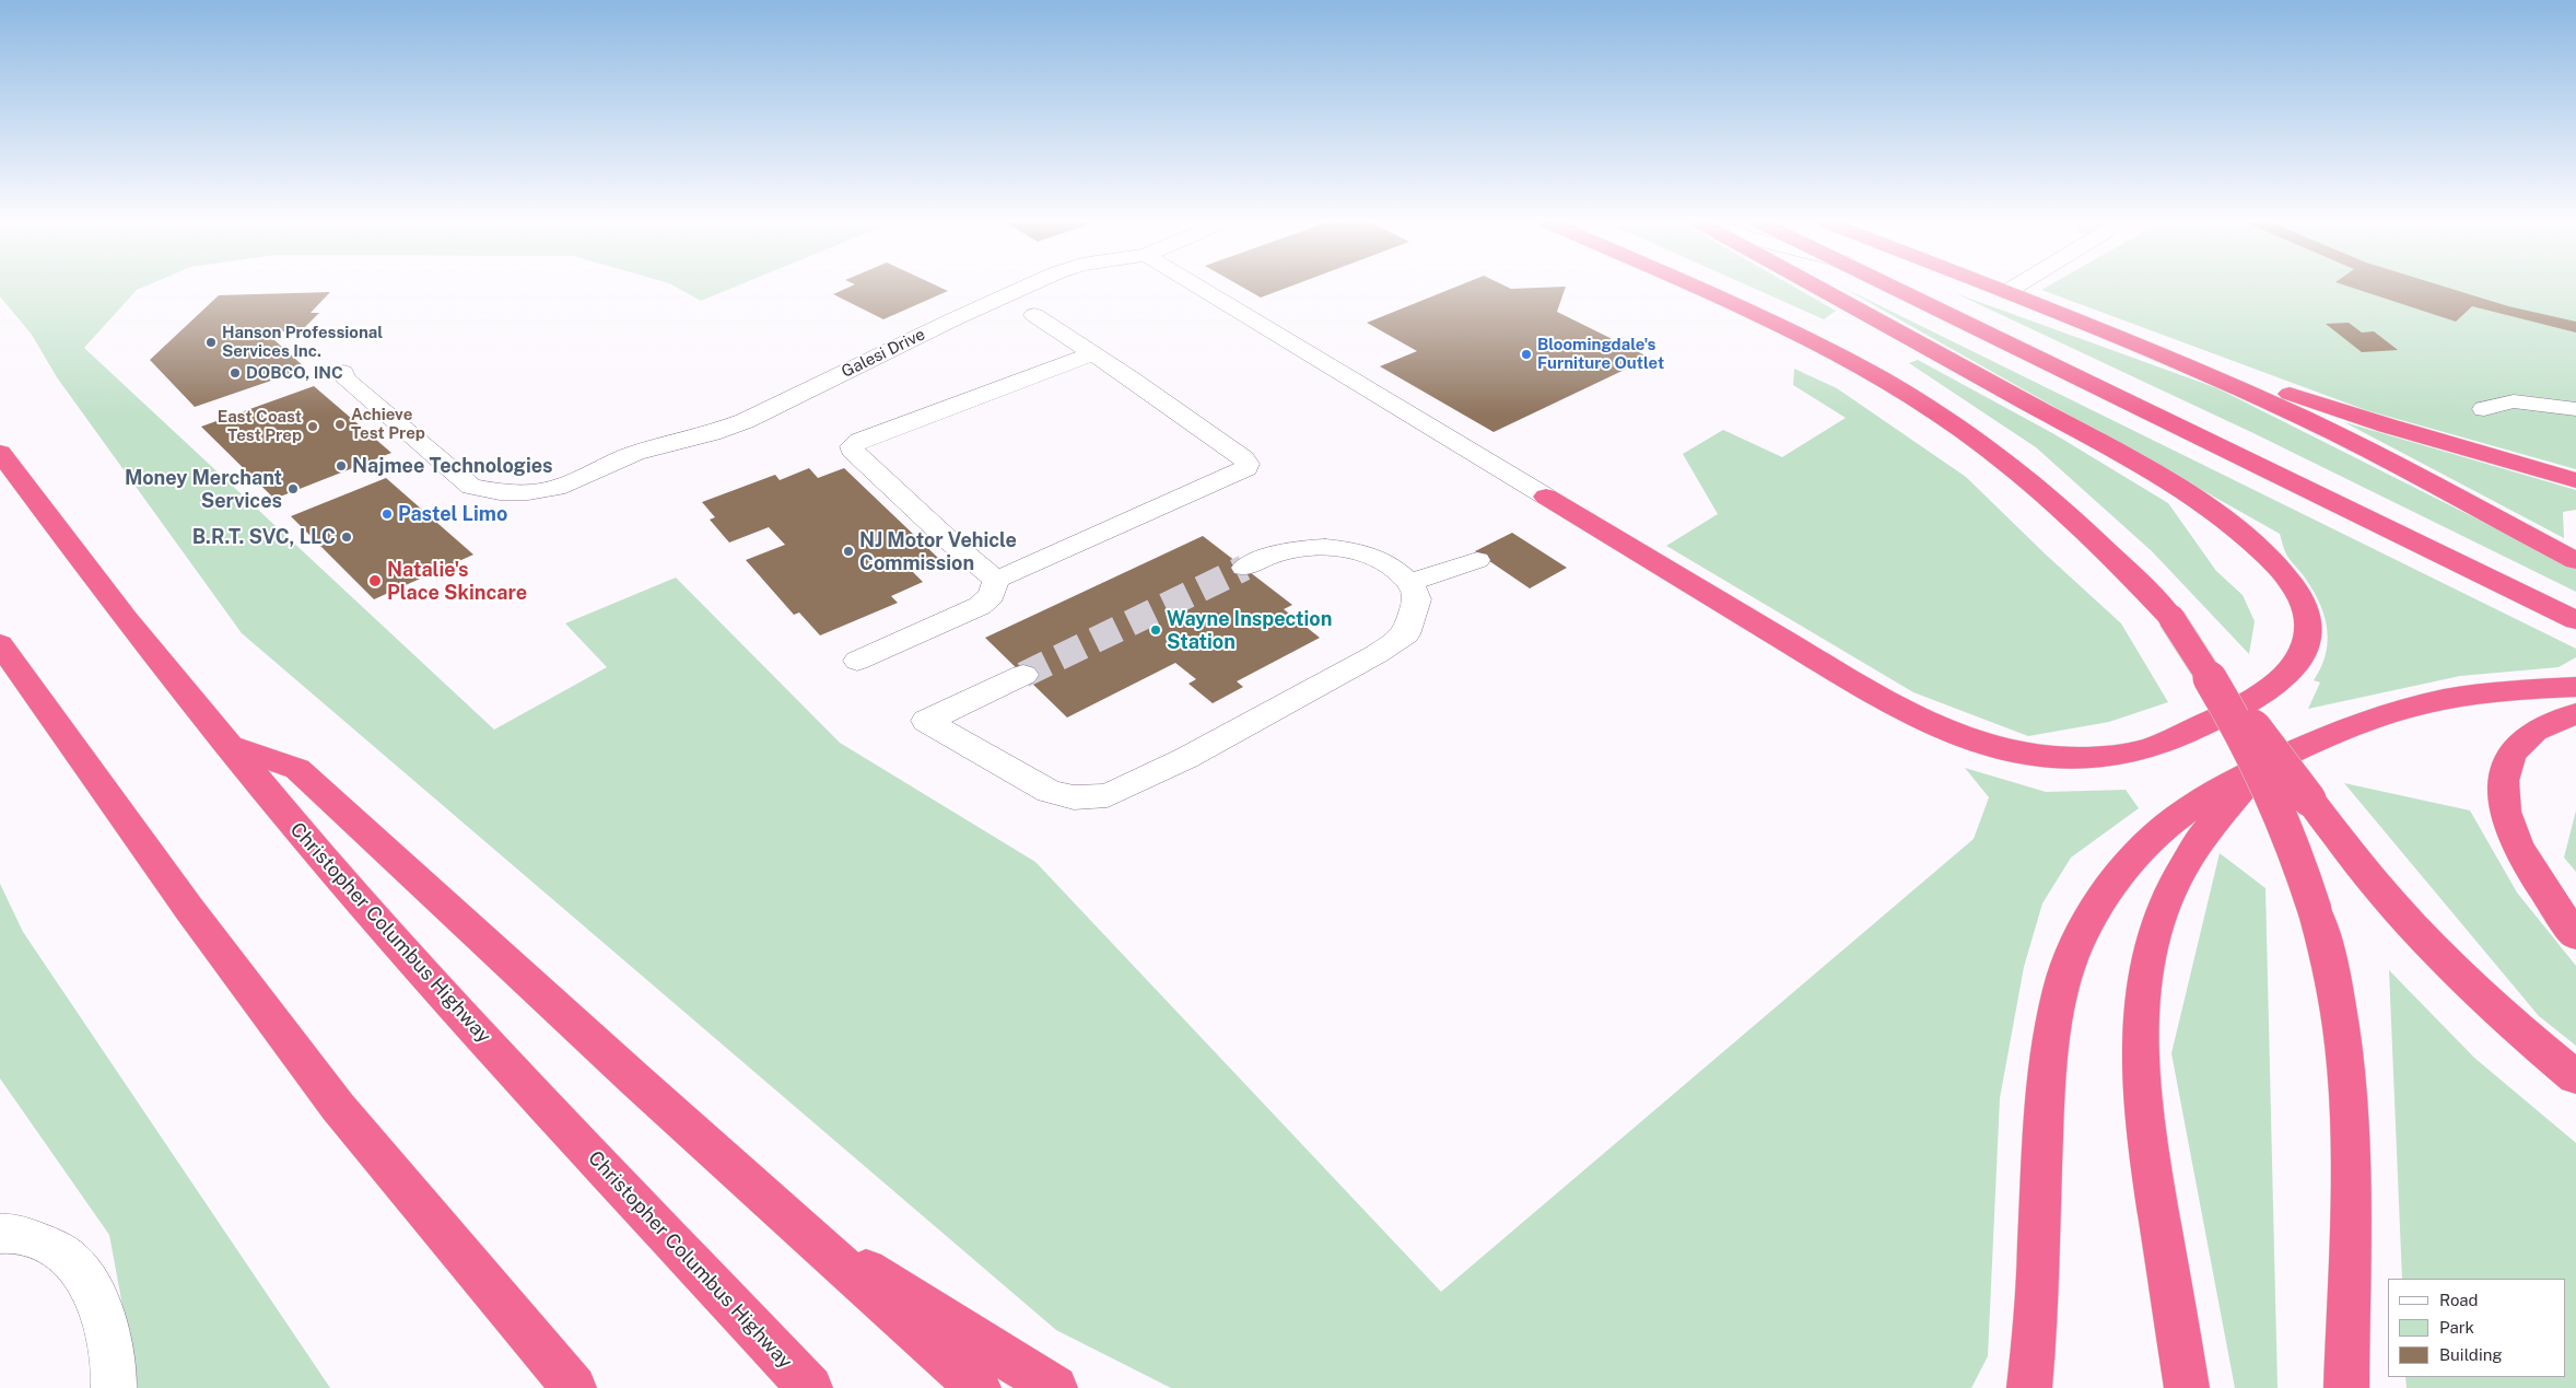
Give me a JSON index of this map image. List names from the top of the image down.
{
  "streets": {
    "highway": ["Christopher Columbus Highway"],
    "street": ["Galesi Drive"]
  },
  "places": [
    "Hanson Professional Services Inc.",
    "Bloomingdale's Furniture Outlet",
    "DOBCO, INC",
    "Achieve Test Prep",
    "East Coast Test Prep",
    "Najmee Technologies",
    "Money Merchant Services",
    "Pastel Limo",
    "B.R.T. SVC, LLC",
    "NJ Motor Vehicle Commission",
    "Natalie's Place Skincare",
    "Wayne Inspection Station"
  ],
  "legend": ["Road", "Park", "Building"]
}
